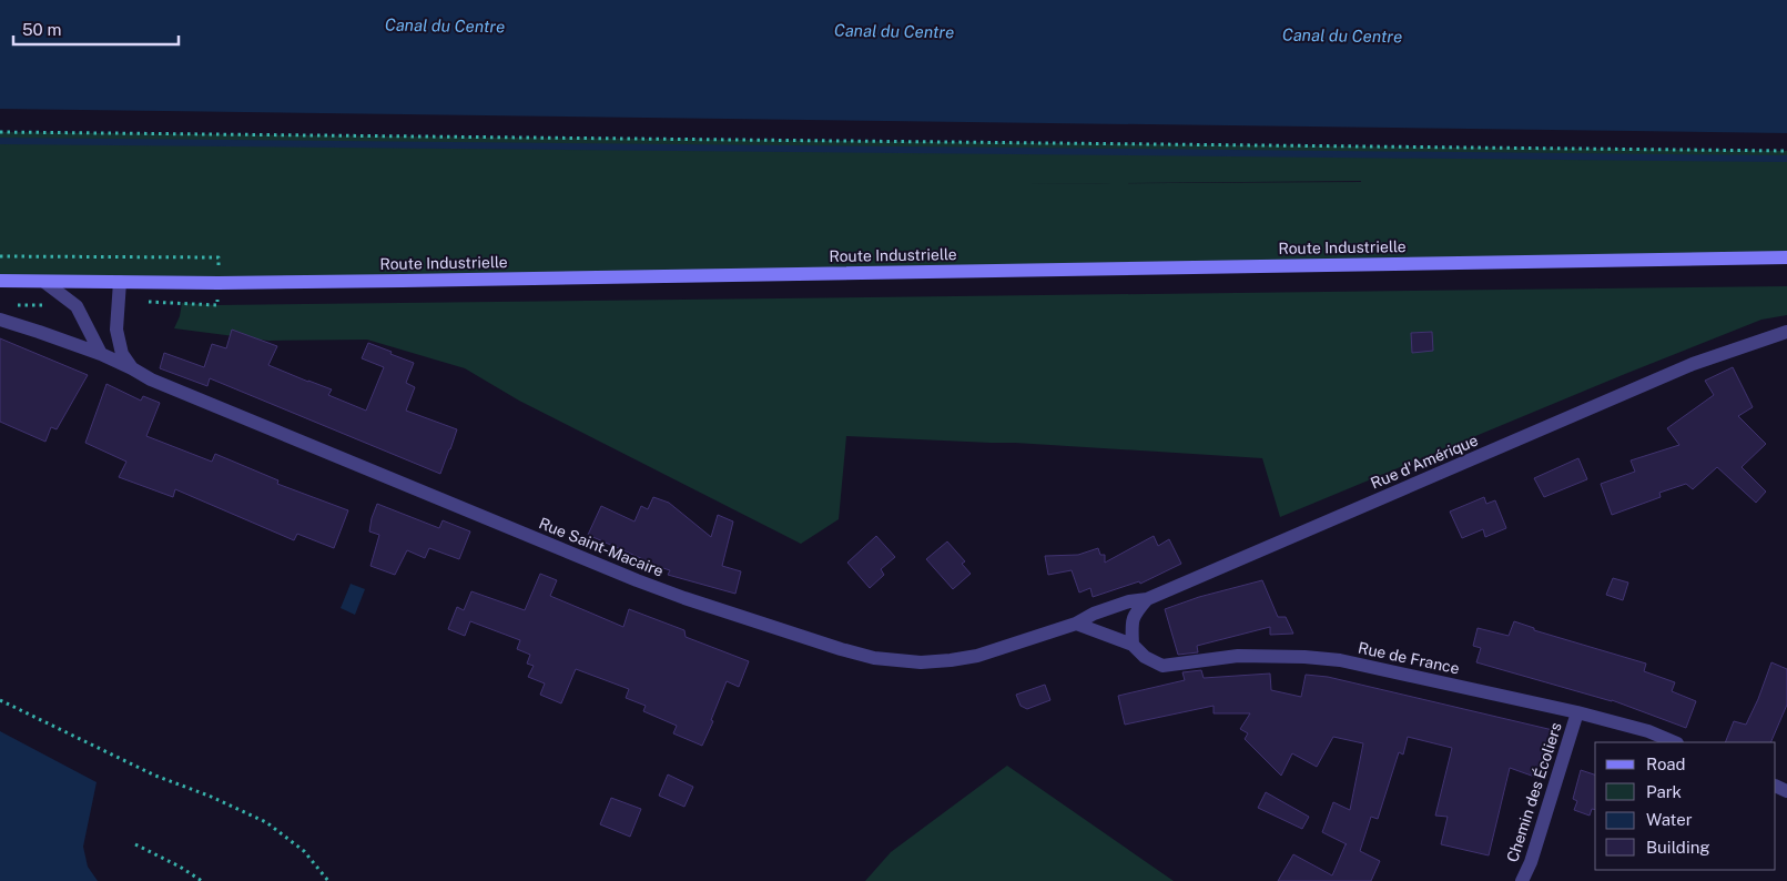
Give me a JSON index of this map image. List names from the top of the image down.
{
  "streets": {
    "main road": ["Route Industrielle"],
    "street": [
      "Rue d'Amérique",
      "Rue Saint-Macaire",
      "Rue de France",
      "Chemin des Écoliers"
    ]
  },
  "crossings": [
    ["Rue d'Amérique", "Rue Saint-Macaire"],
    ["Rue d'Amérique", "Rue de France"],
    ["Rue Saint-Macaire", "Rue de France"],
    ["Rue de France", "Chemin des Écoliers"]
  ],
  "water": ["Canal du Centre"],
  "legend": [
    "Road",
    "Park",
    "Water",
    "Building"
  ],
  "scale_bar": "50 m"
}
